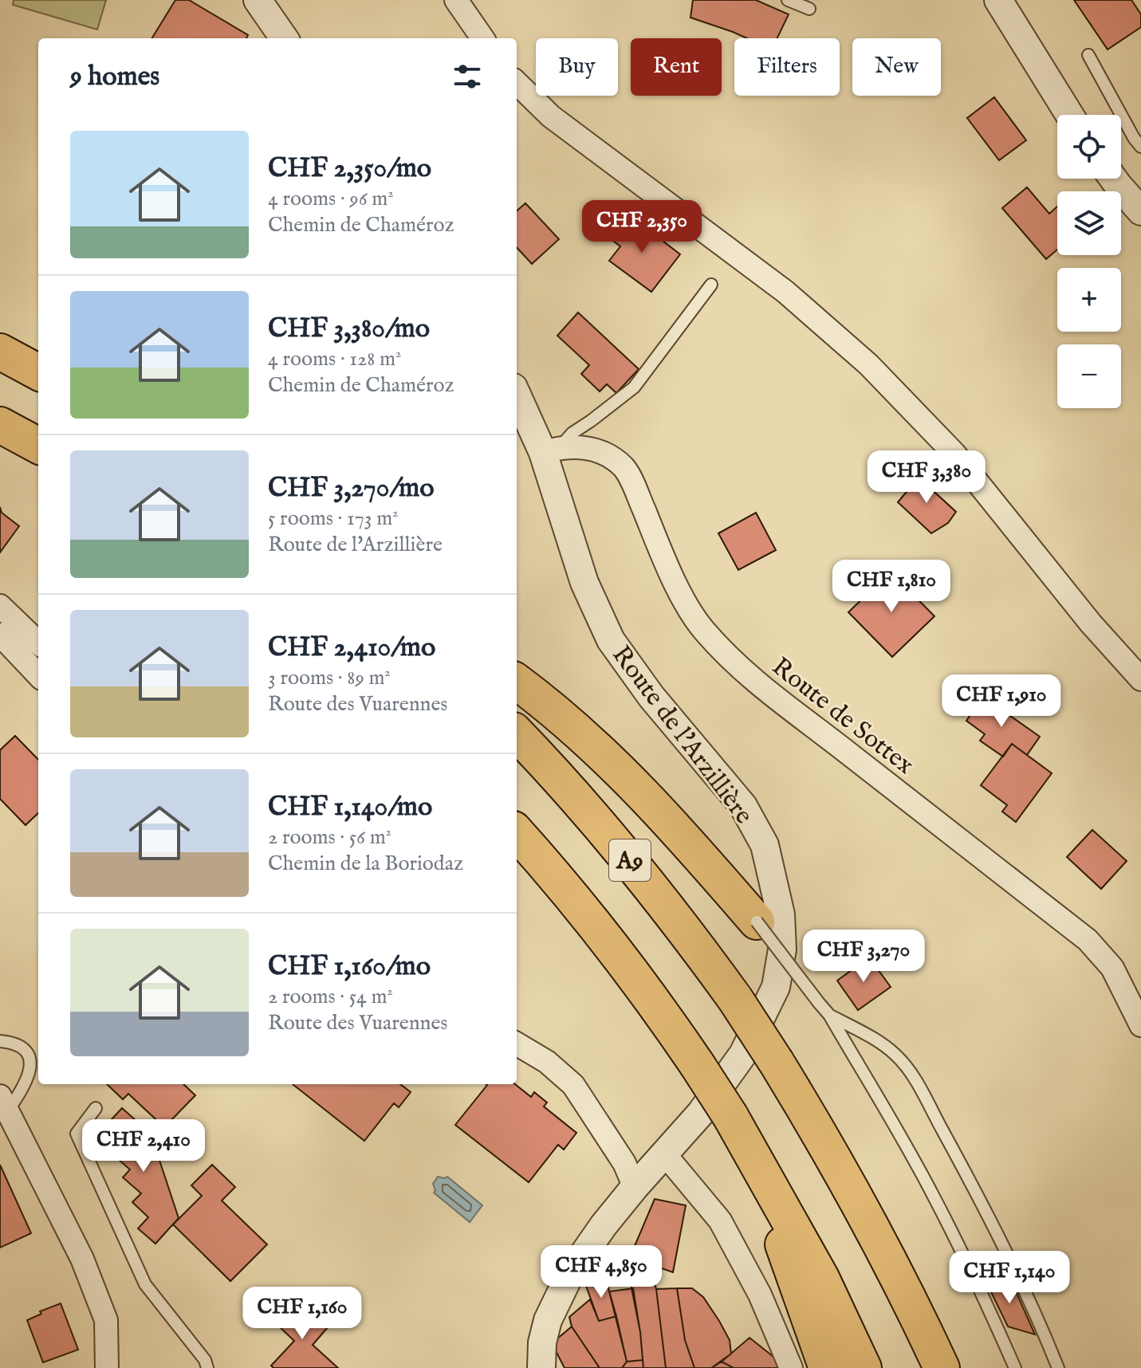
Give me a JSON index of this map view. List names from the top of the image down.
{
  "streets": {
    "highway": ["A9"],
    "street": ["Route de Sottex", "Route de l'Arzillière"]
  },
  "crossings": [
    ["Route de Sottex", "Route de l'Arzillière"]
  ],
  "page": {
    "chip": [
      "Buy",
      "Rent",
      "Filters",
      "New"
    ],
    "heading": "9 homes",
    "map_buttons": ["+", "−"],
    "list": [
      {
        "name": "CHF 2,350/mo",
        "note": "4 rooms · 96 m² · Chemin de Chaméroz"
      },
      {
        "name": "CHF 3,380/mo",
        "note": "4 rooms · 128 m² · Chemin de Chaméroz"
      },
      {
        "name": "CHF 3,270/mo",
        "note": "5 rooms · 173 m² · Route de l'Arzillière"
      },
      {
        "name": "CHF 2,410/mo",
        "note": "3 rooms · 89 m² · Route des Vuarennes"
      },
      {
        "name": "CHF 1,140/mo",
        "note": "2 rooms · 56 m² · Chemin de la Boriodaz"
      },
      {
        "name": "CHF 1,160/mo",
        "note": "2 rooms · 54 m² · Route des Vuarennes"
      }
    ],
    "price": [
      "CHF 2,350",
      "CHF 3,380",
      "CHF 1,810",
      "CHF 1,910",
      "CHF 3,270",
      "CHF 2,410",
      "CHF 4,850",
      "CHF 1,140",
      "CHF 1,160"
    ]
  }
}
